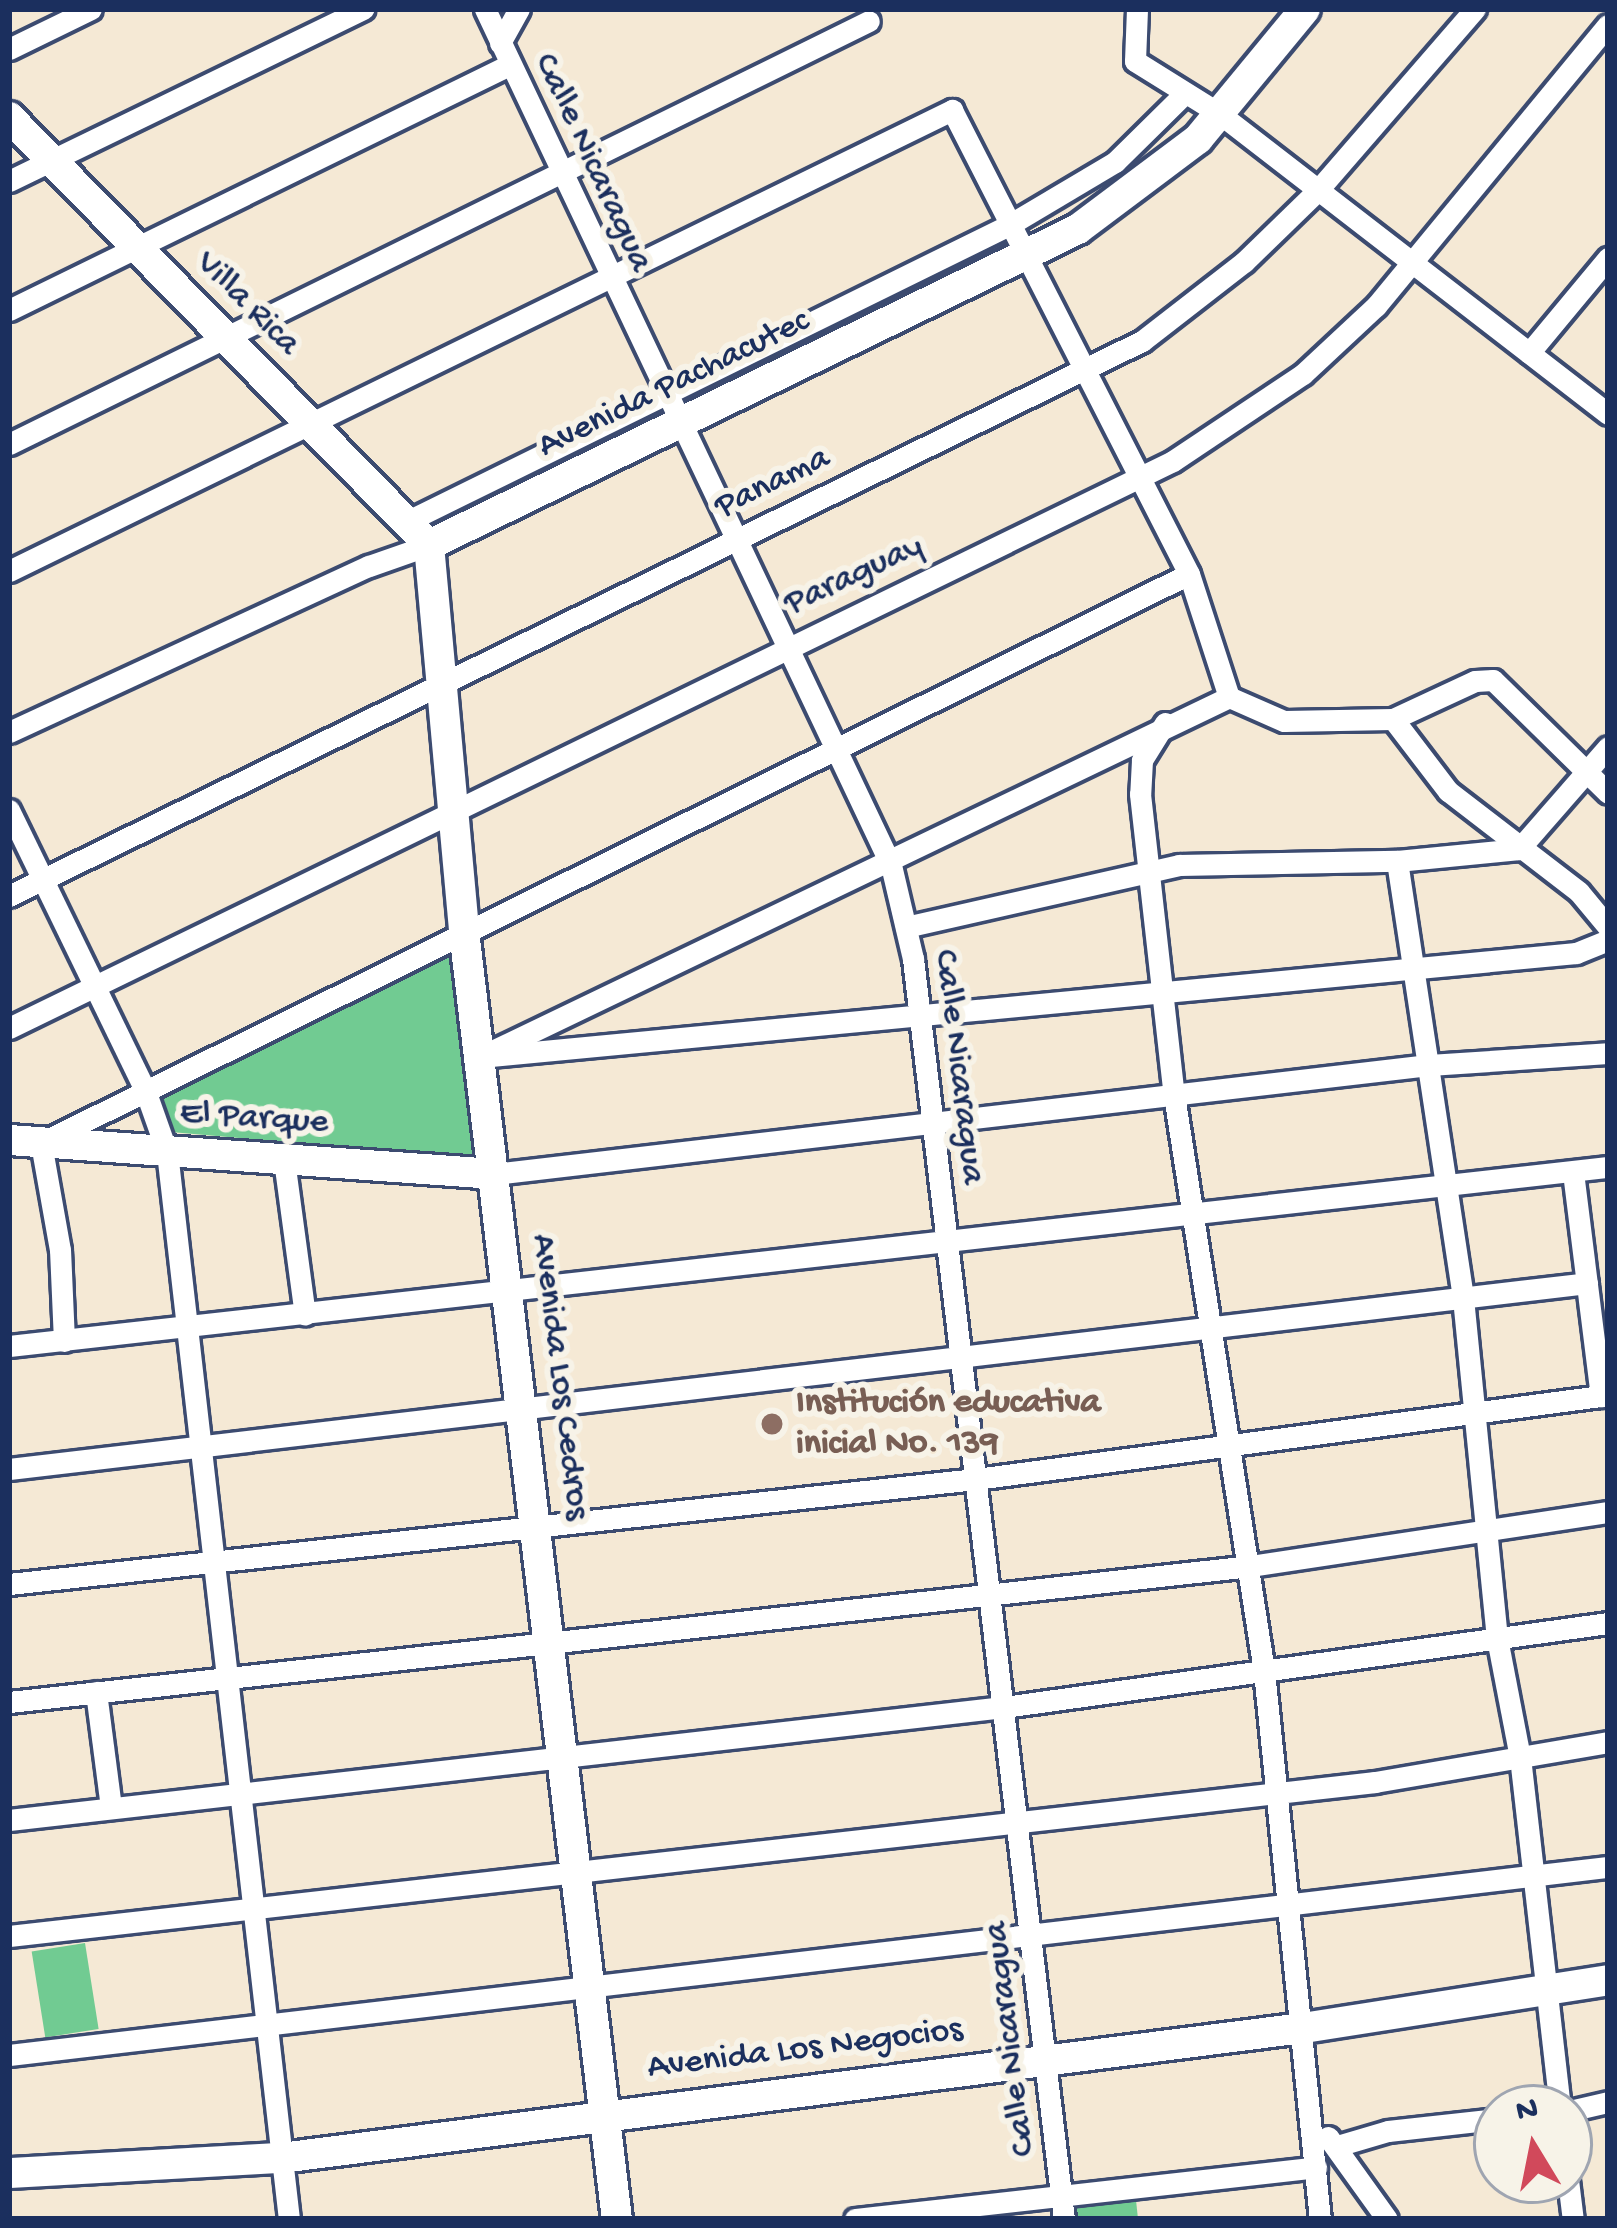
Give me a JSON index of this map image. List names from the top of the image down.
{
  "streets": {
    "street": [
      "Calle Nicaragua",
      "Villa Rica",
      "Avenida Pachacutec",
      "Panama",
      "Paraguay",
      "El Parque",
      "Avenida Los Cedros",
      "Avenida Los Negocios"
    ]
  },
  "crossings": [
    ["Calle Nicaragua", "Avenida Pachacutec"],
    ["Calle Nicaragua", "Panama"],
    ["Calle Nicaragua", "Paraguay"],
    ["Calle Nicaragua", "Avenida Los Negocios"],
    ["Villa Rica", "Avenida Pachacutec"],
    ["Villa Rica", "Avenida Los Cedros"],
    ["Avenida Pachacutec", "Avenida Los Cedros"],
    ["Panama", "Avenida Los Cedros"],
    ["Paraguay", "Avenida Los Cedros"],
    ["El Parque", "Avenida Los Cedros"],
    ["Avenida Los Cedros", "Avenida Los Negocios"]
  ],
  "places": ["Institución educativa inicial No. 139"],
  "north": "top"
}
